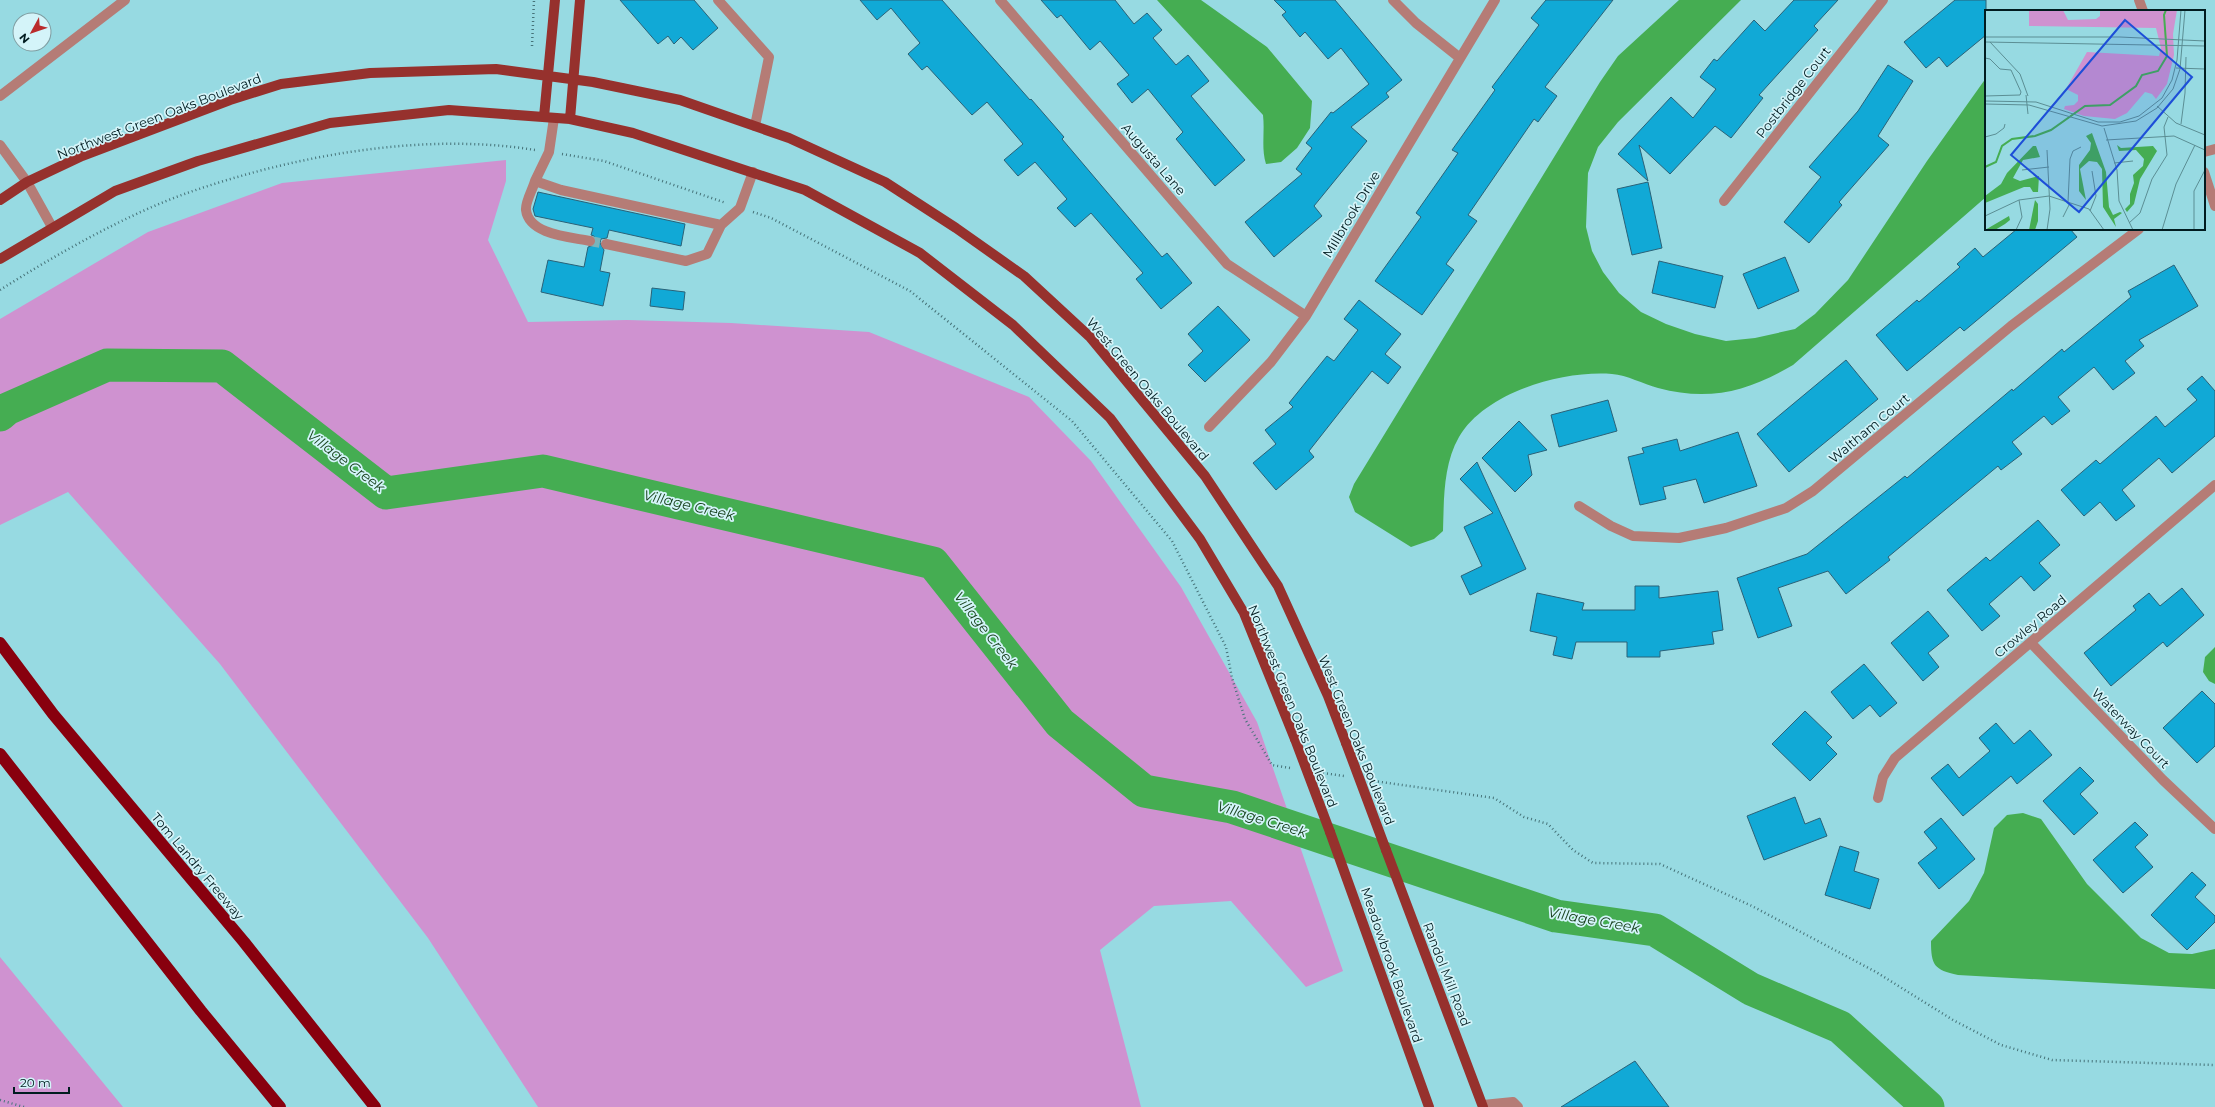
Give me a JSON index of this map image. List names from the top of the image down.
{
  "streets": {
    "highway": ["Tom Landry Freeway"],
    "main road": [
      "Northwest Green Oaks Boulevard",
      "West Green Oaks Boulevard",
      "Meadowbrook Boulevard",
      "Randol Mill Road"
    ],
    "street": [
      "Postbridge Court",
      "Augusta Lane",
      "Millbrook Drive",
      "Waltham Court",
      "Crowley Road",
      "Waterway Court"
    ]
  },
  "crossings": [
    ["Northwest Green Oaks Boulevard", "West Green Oaks Boulevard"],
    ["Northwest Green Oaks Boulevard", "Meadowbrook Boulevard"],
    ["Augusta Lane", "Millbrook Drive"],
    ["West Green Oaks Boulevard", "Randol Mill Road"],
    ["Crowley Road", "Waterway Court"]
  ],
  "water": ["Village Creek"],
  "scale_bar": "20 m",
  "north": "bottom left"
}
